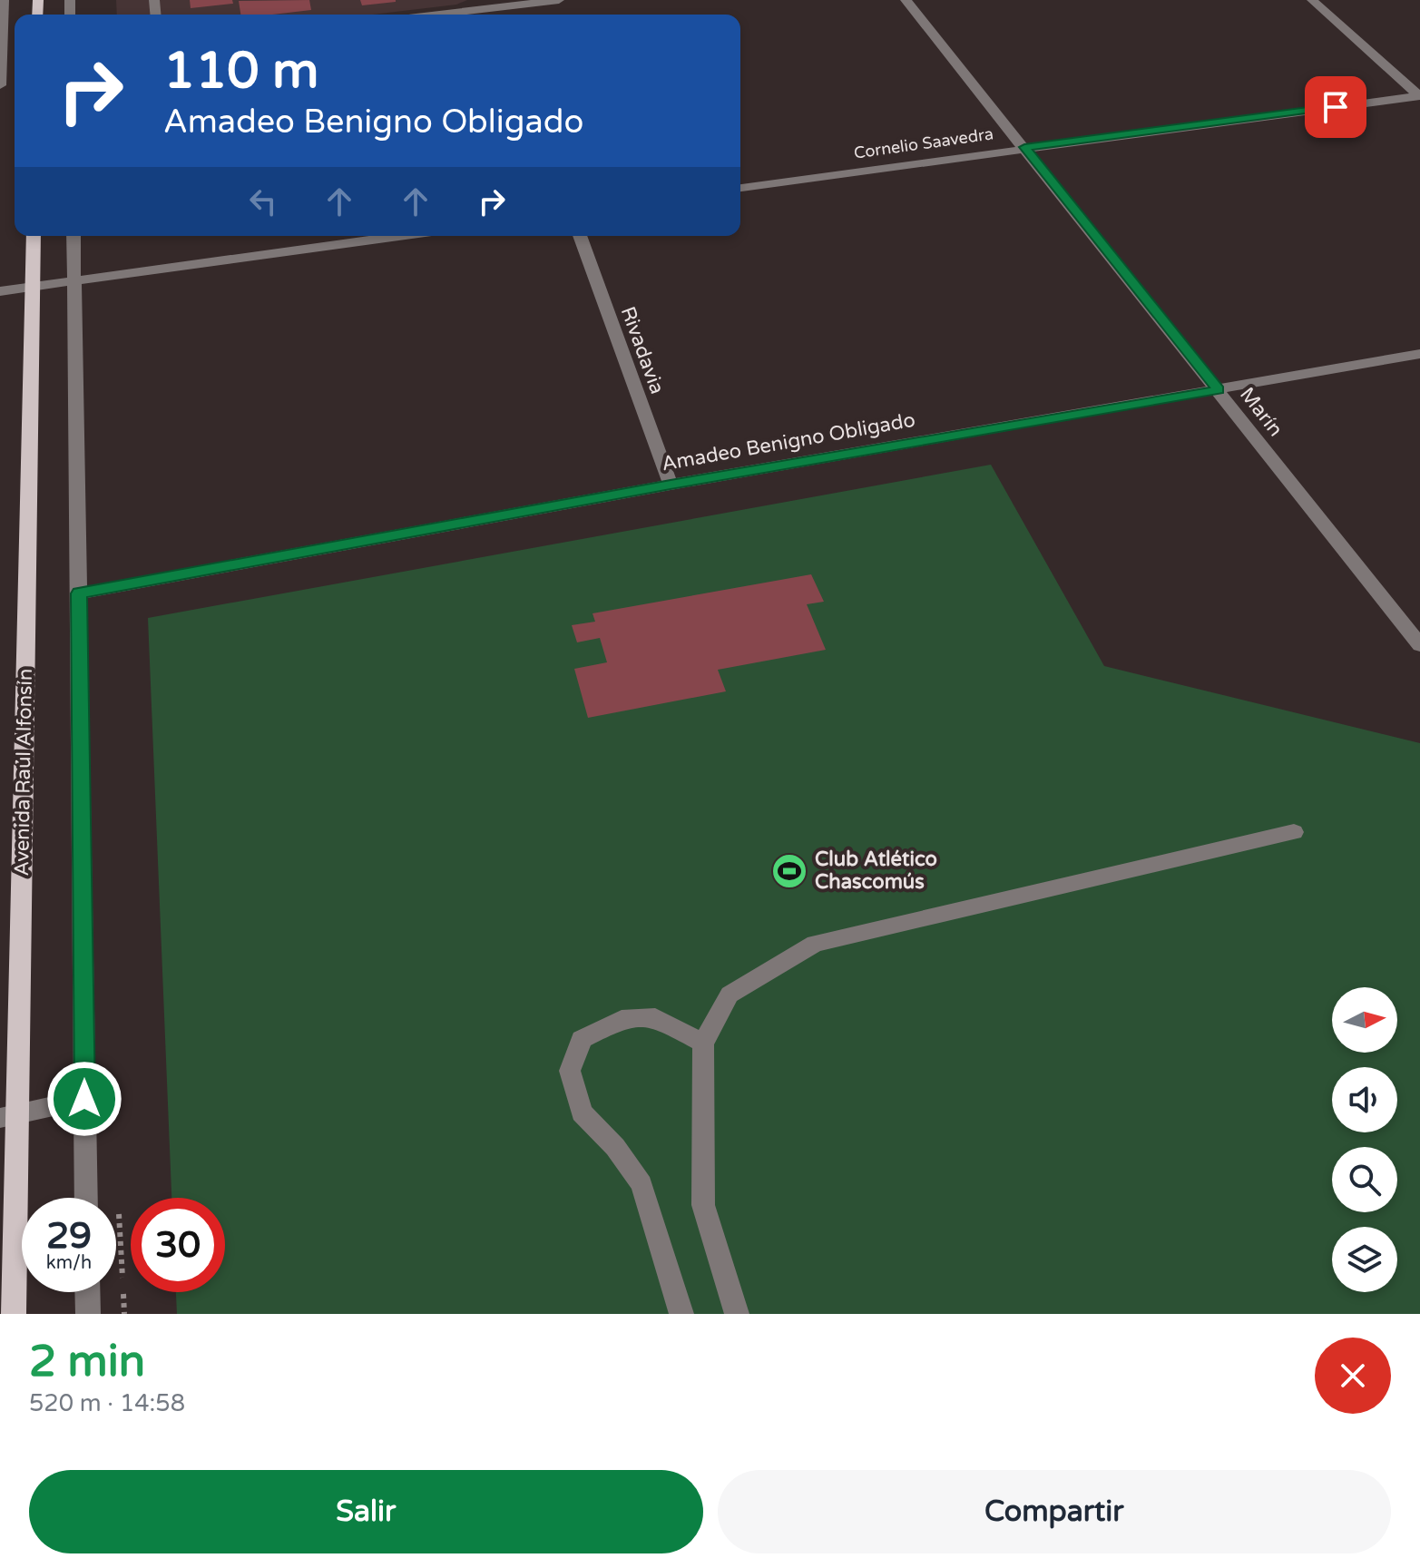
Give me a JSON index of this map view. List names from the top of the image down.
{
  "streets": {
    "main road": ["Avenida Raúl Alfonsín"],
    "street": [
      "Cornelio Saavedra",
      "Rivadavia",
      "Marín",
      "Amadeo Benigno Obligado"
    ]
  },
  "crossings": [
    ["Cornelio Saavedra", "Marín"],
    ["Rivadavia", "Amadeo Benigno Obligado"],
    ["Marín", "Amadeo Benigno Obligado"]
  ],
  "places": {
    "sports": ["Club Atlético Chascomús"]
  },
  "north": "right",
  "page": {
    "turn": ["110 m", "Amadeo Benigno Obligado"],
    "speed": "29 km/h",
    "limit": "30",
    "heading": ["2 min", "520 m · 14:58"],
    "buttons": ["Salir", "Compartir"]
  }
}
